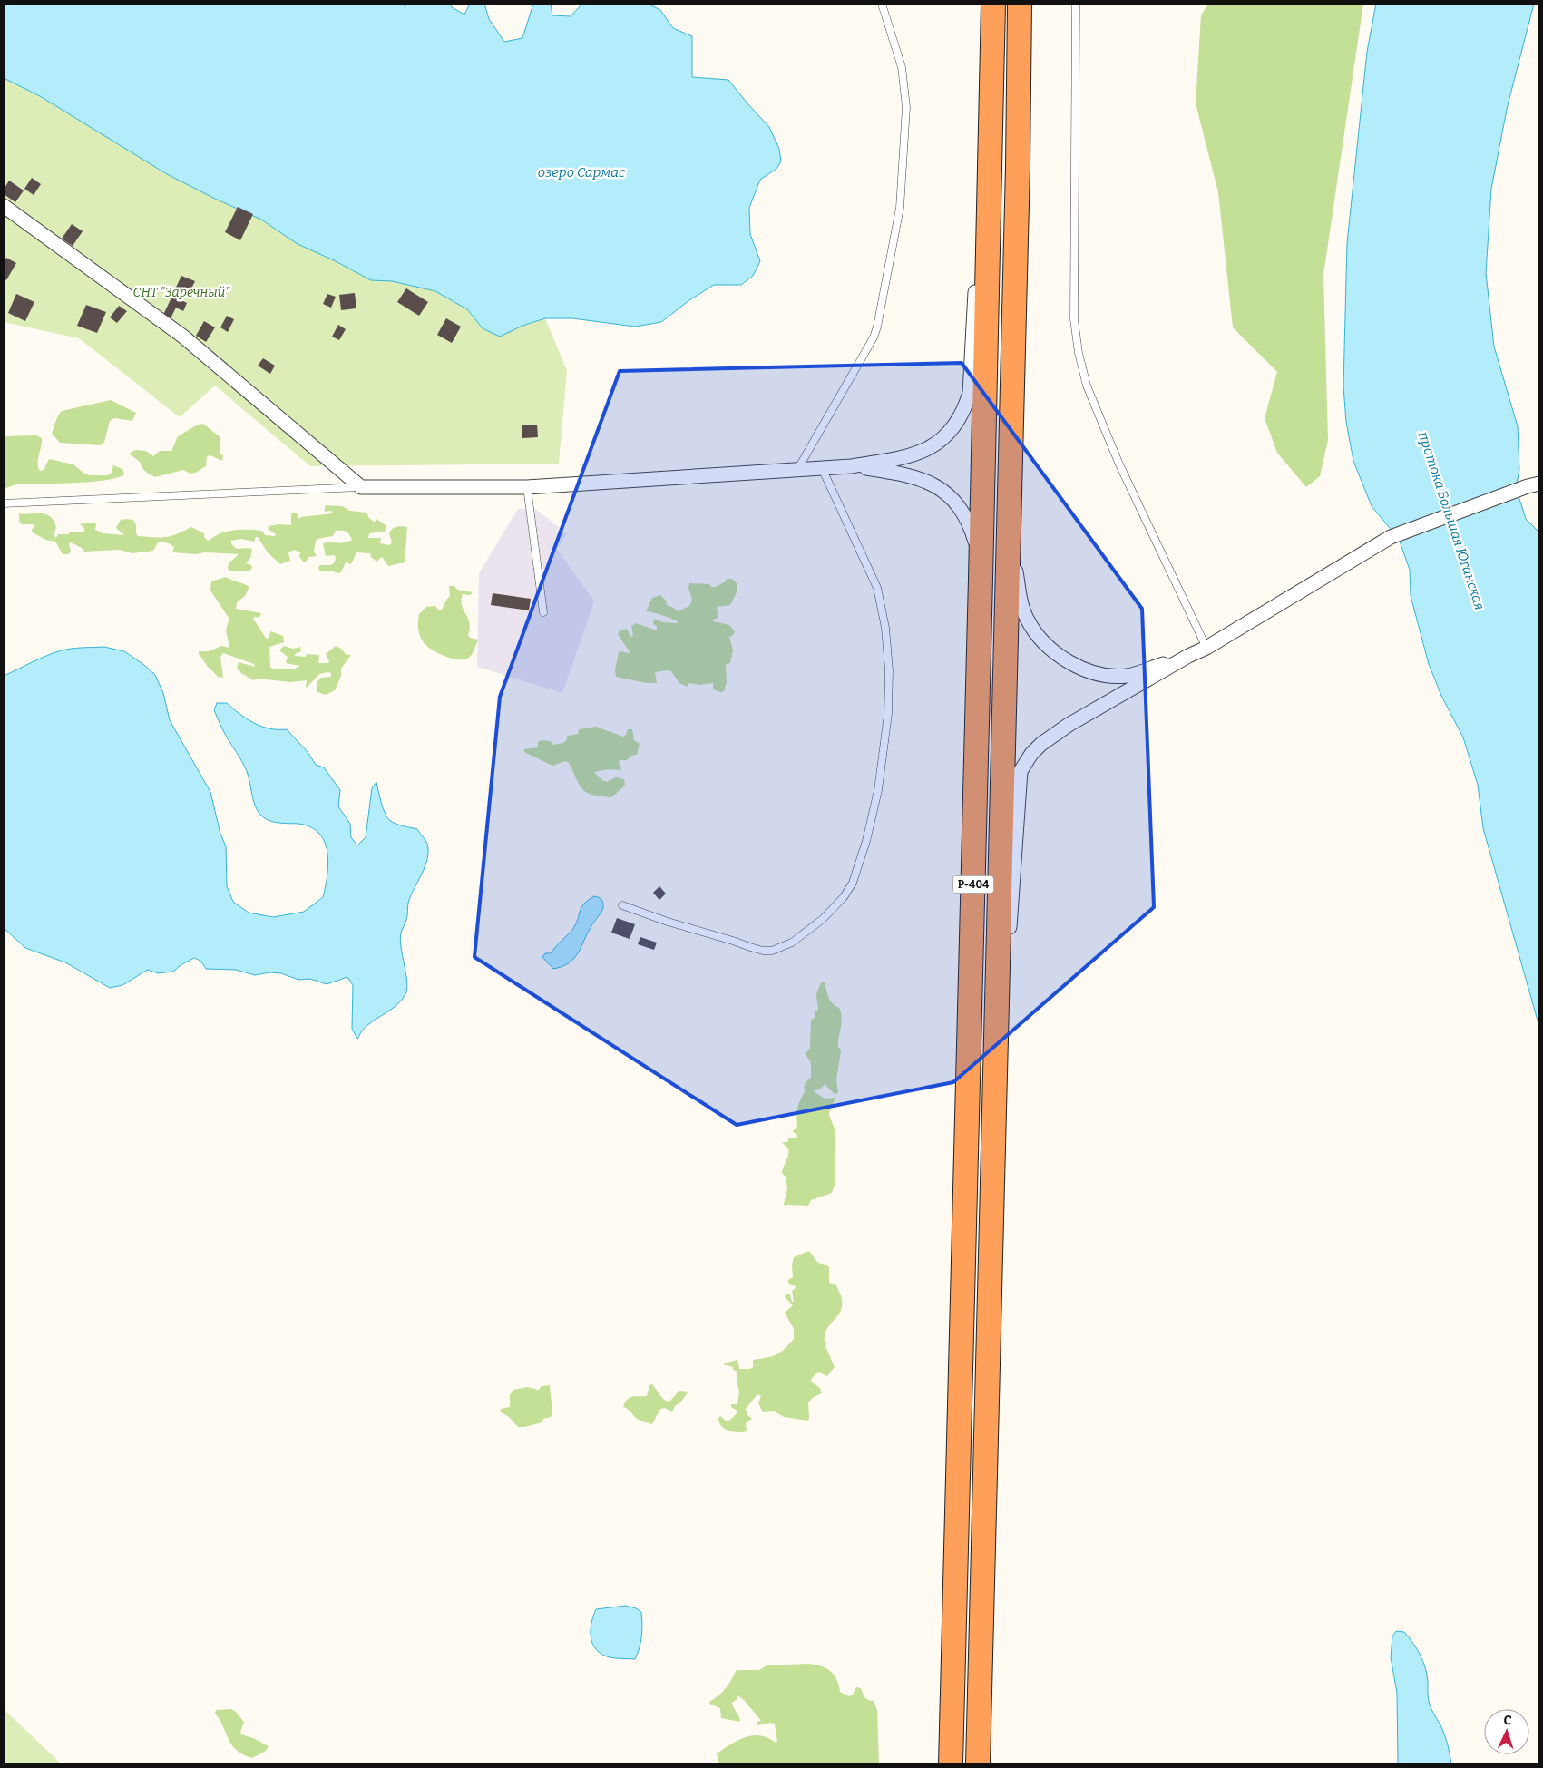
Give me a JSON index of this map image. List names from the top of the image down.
{
  "streets": {
    "highway": ["Р-404"]
  },
  "water": ["озеро Сармас", "протока Большая Юганская"],
  "parks": ["СНТ \"Заречный\""],
  "north": "top"
}
